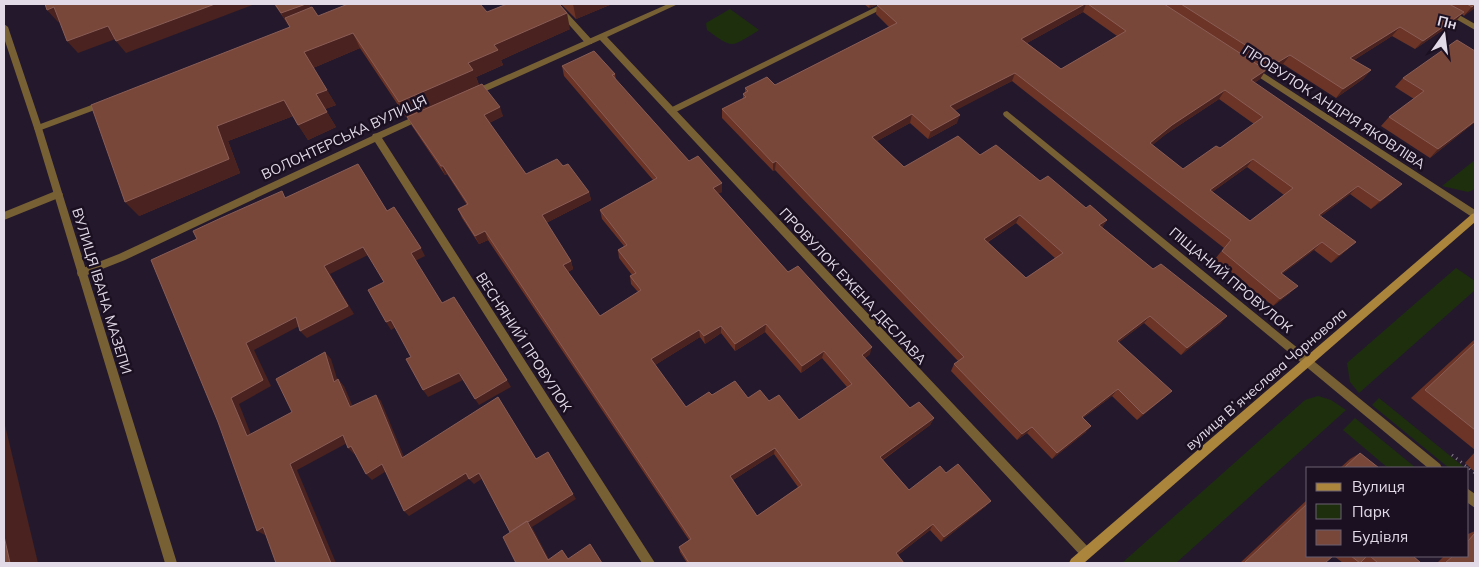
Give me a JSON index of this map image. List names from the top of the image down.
{
  "streets": {
    "main road": ["вулиця Вʼячеслава Чорновола"],
    "street": [
      "ПРОВУЛОК АНДРІЯ ЯКОВЛІВА",
      "ВОЛОНТЕРСЬКА ВУЛИЦЯ",
      "ПІЩАНИЙ ПРОВУЛОК",
      "ПРОВУЛОК ЕЖЕНА ДЕСЛАВА",
      "ВУЛИЦЯ ІВАНА МАЗЕПИ",
      "ВЕСНЯНИЙ ПРОВУЛОК"
    ]
  },
  "crossings": [
    ["ПРОВУЛОК АНДРІЯ ЯКОВЛІВА", "вулиця Вʼячеслава Чорновола"],
    ["ВОЛОНТЕРСЬКА ВУЛИЦЯ", "ВУЛИЦЯ ІВАНА МАЗЕПИ"],
    ["ВОЛОНТЕРСЬКА ВУЛИЦЯ", "ВЕСНЯНИЙ ПРОВУЛОК"],
    ["ПІЩАНИЙ ПРОВУЛОК", "вулиця Вʼячеслава Чорновола"],
    ["ПРОВУЛОК ЕЖЕНА ДЕСЛАВА", "вулиця Вʼячеслава Чорновола"]
  ],
  "legend": ["Вулиця", "Парк", "Будівля"],
  "north": "top"
}
